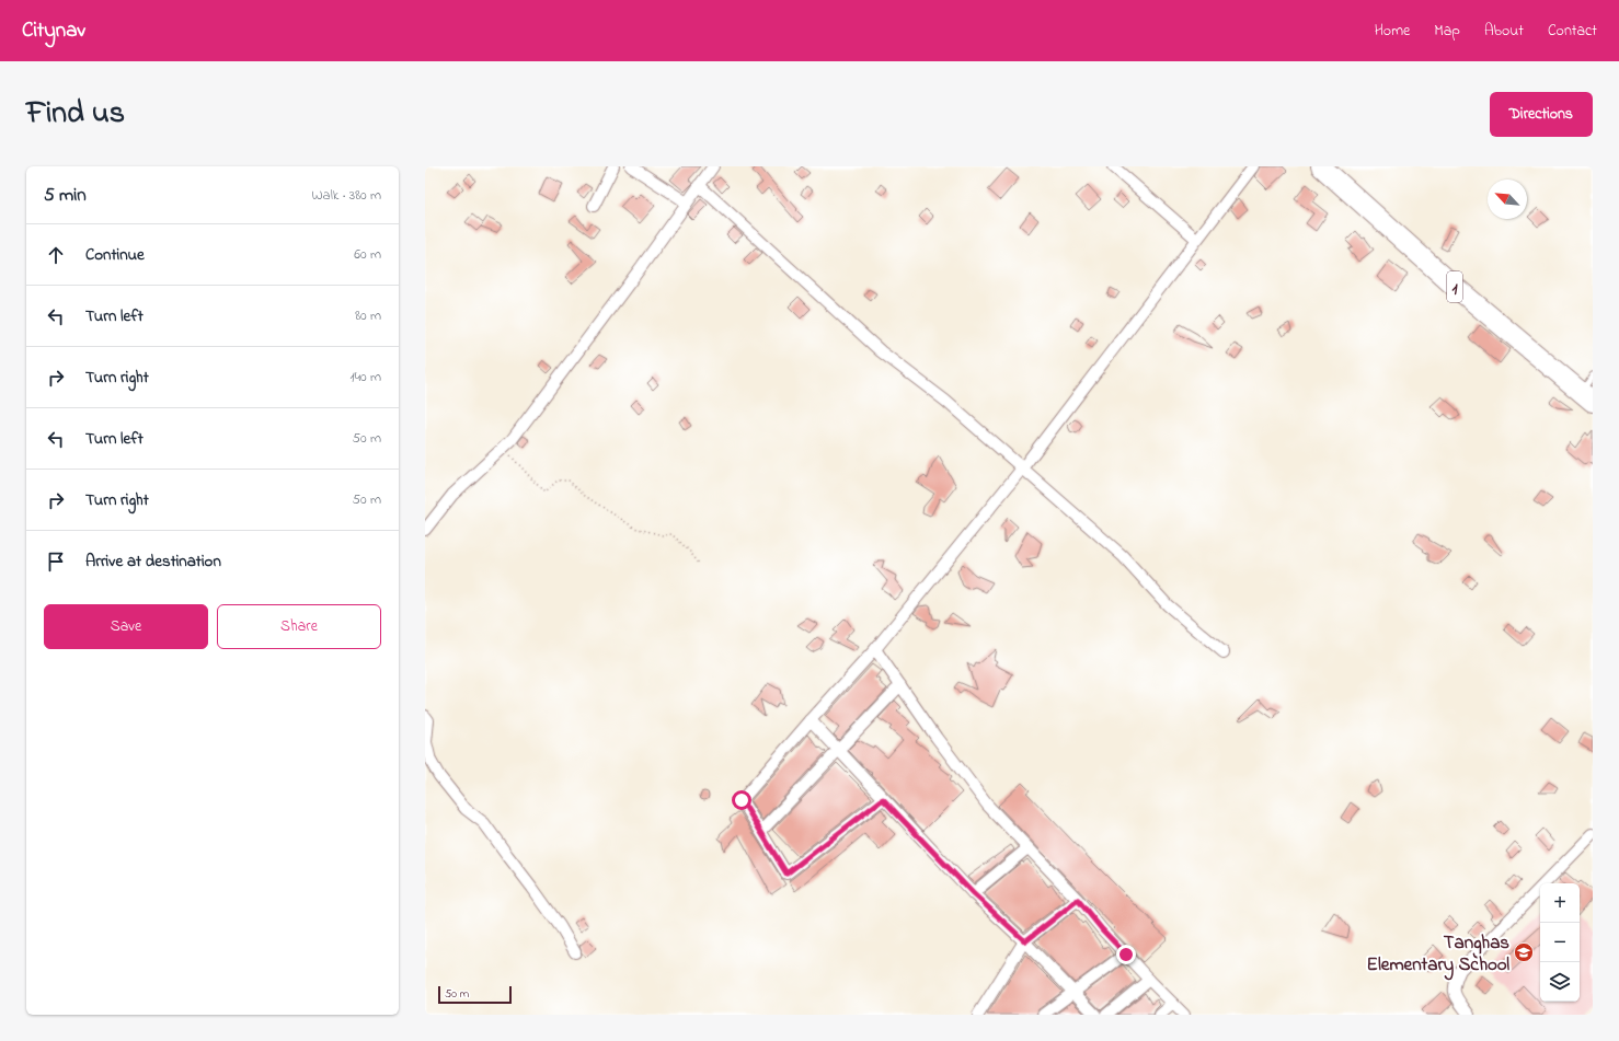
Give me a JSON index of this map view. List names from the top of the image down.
{
  "streets": {
    "highway": ["1"]
  },
  "places": {
    "school or university": ["Tanghas Elementary School"]
  },
  "scale_bar": "50 m",
  "north": "top left",
  "page": {
    "header": "Citynav",
    "nav": [
      "Home",
      "Map",
      "About",
      "Contact"
    ],
    "title": "Find us",
    "buttons": [
      "Directions",
      ["Save", "Share"]
    ],
    "heading": ["5 min", "Walk · 380 m"],
    "list": [
      ["Continue", "60 m"],
      ["Turn left", "80 m"],
      ["Turn right", "140 m"],
      ["Turn left", "50 m"],
      ["Turn right", "50 m"],
      "Arrive at destination"
    ],
    "map_buttons": ["+", "−"],
    "scale": "50 m"
  }
}
